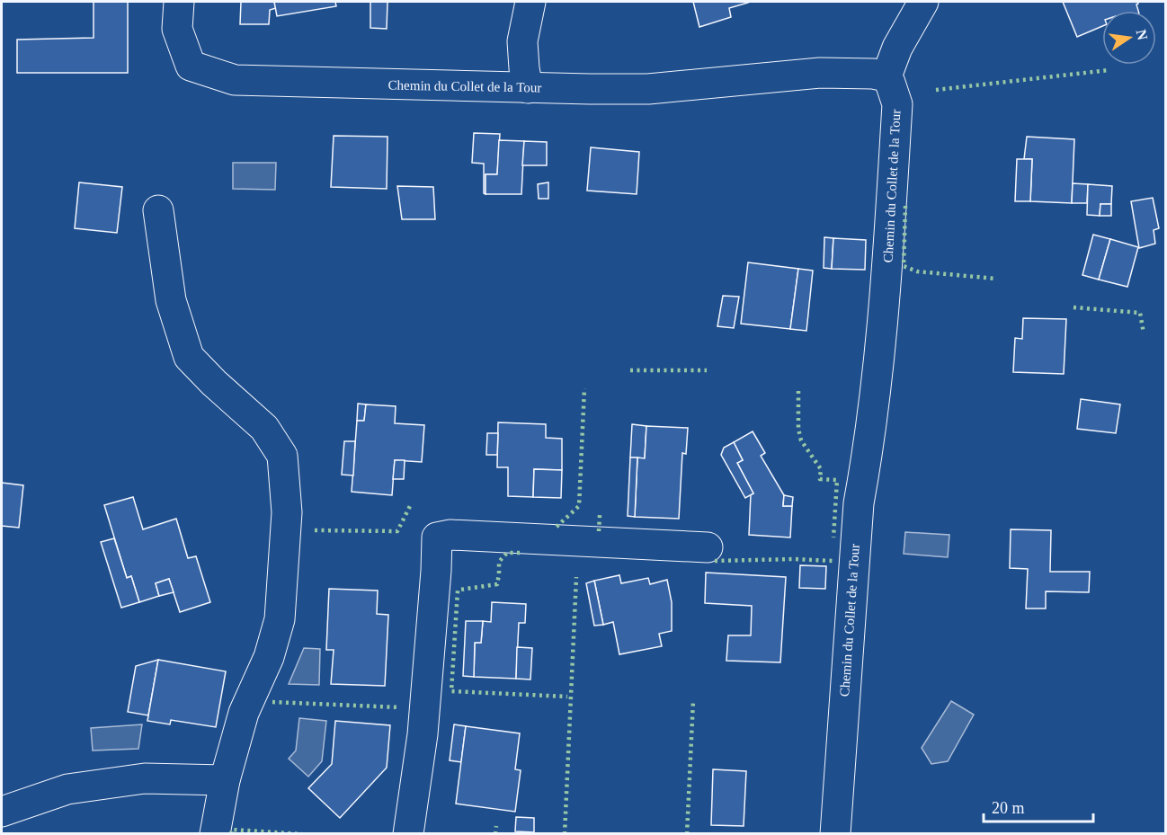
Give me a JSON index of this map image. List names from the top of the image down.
{
  "streets": {
    "street": ["Chemin du Collet de la Tour"]
  },
  "scale_bar": "20 m",
  "north": "right"
}
